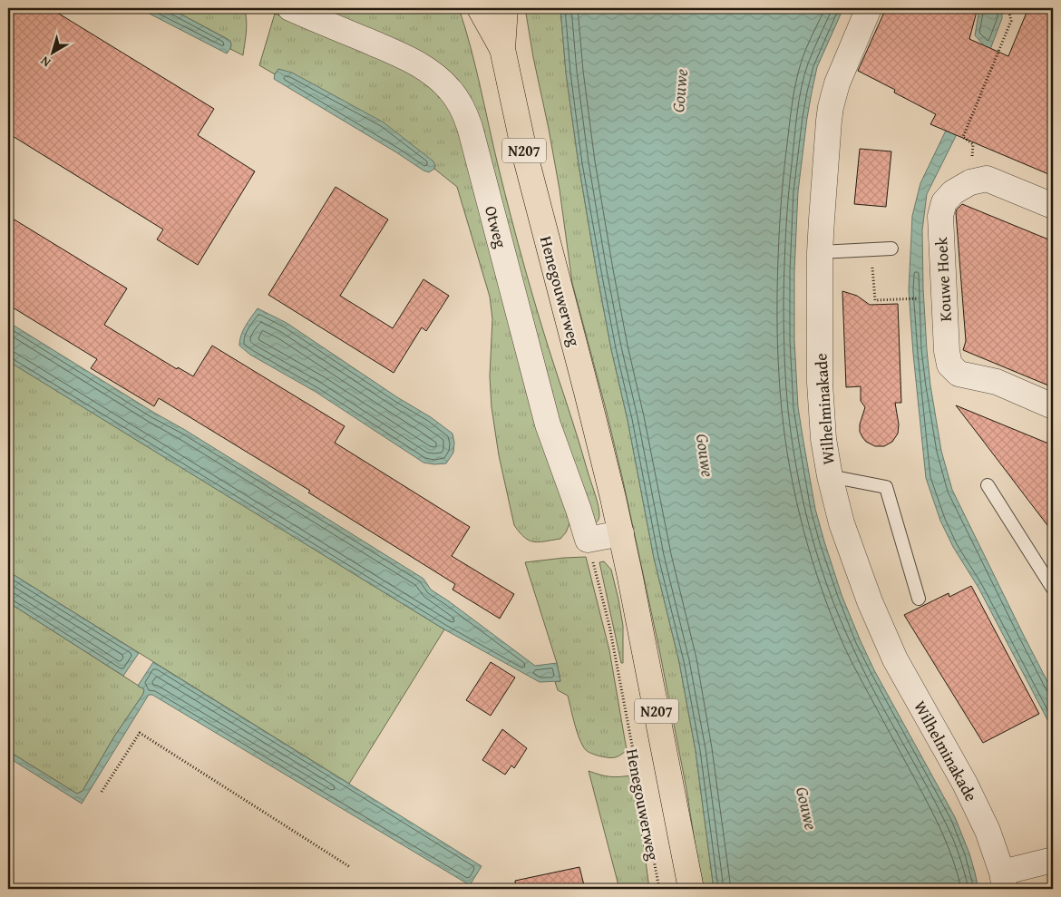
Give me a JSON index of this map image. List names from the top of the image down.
{
  "streets": {
    "main road": ["N207", "Henegouwerweg"],
    "street": ["Otweg", "Kouwe Hoek", "Wilhelminakade"]
  },
  "crossings": [
    ["Otweg", "Henegouwerweg"]
  ],
  "water": ["Gouwe"],
  "north": "bottom left"
}
